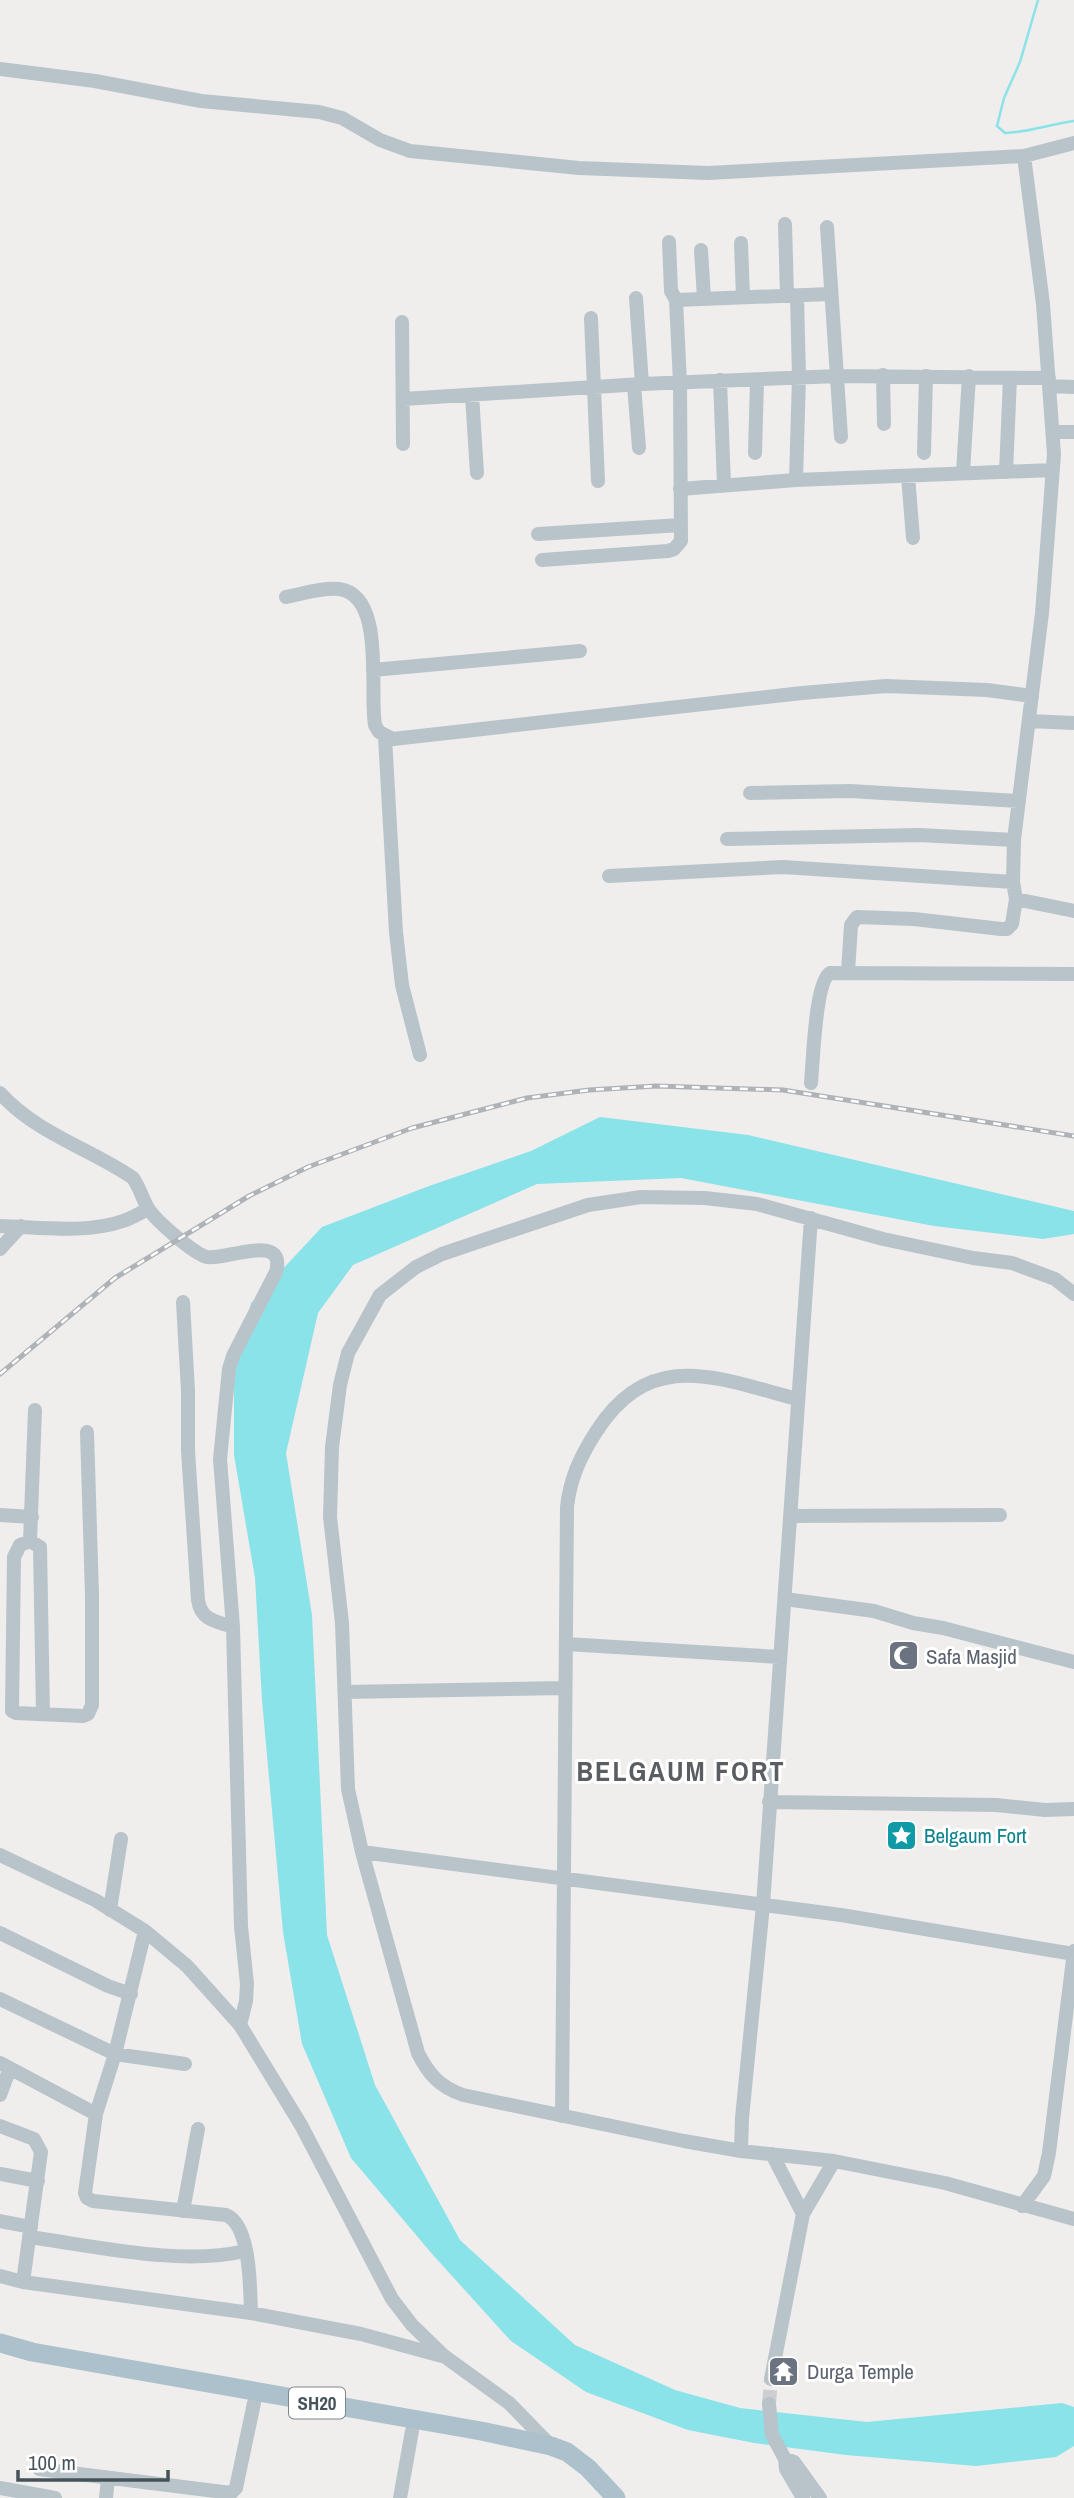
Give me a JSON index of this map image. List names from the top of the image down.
{
  "streets": {
    "main road": ["SH20"]
  },
  "districts": ["BELGAUM FORT"],
  "places": {
    "mosque": ["Safa Masjid"],
    "place": ["Belgaum Fort"],
    "temple": ["Durga Temple"]
  },
  "scale_bar": "100 m"
}
